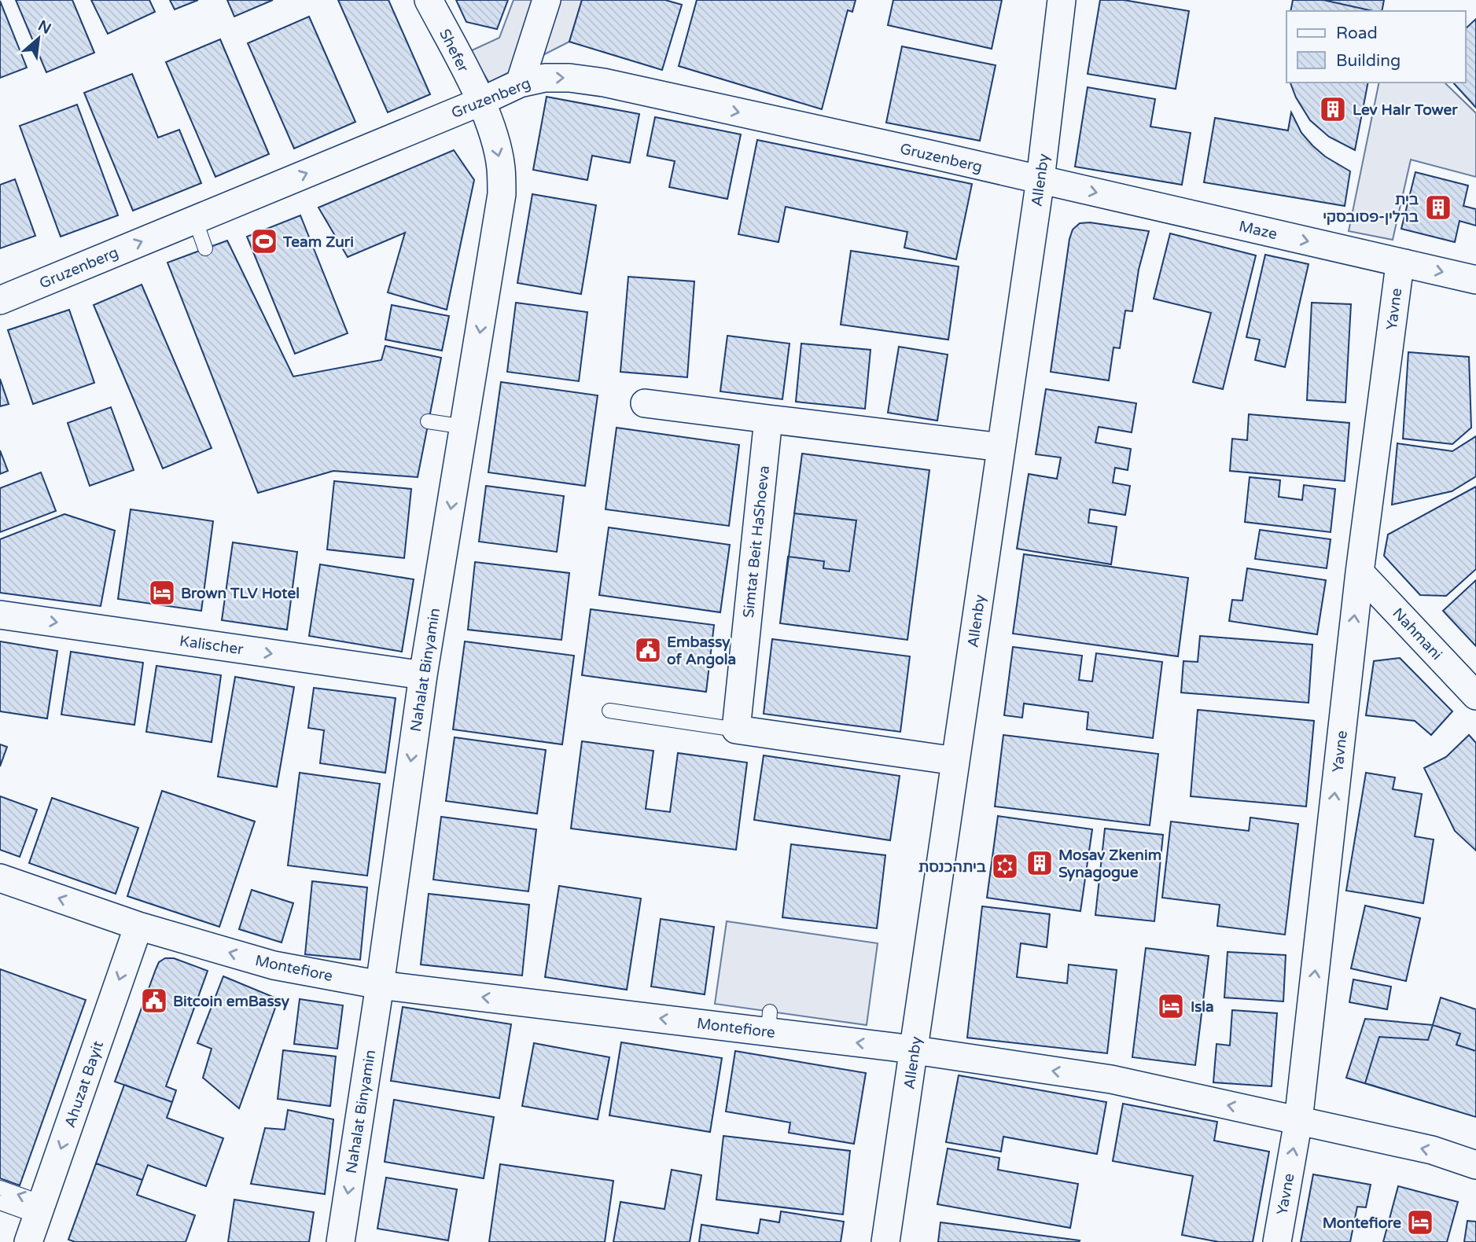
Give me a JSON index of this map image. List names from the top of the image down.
{
  "streets": {
    "street": [
      "Shefer",
      "Gruzenberg",
      "Allenby",
      "Maze",
      "Yavne",
      "Simtat Beit HaShoeva",
      "Nahmani",
      "Kalischer",
      "Nahalat Binyamin",
      "Montefiore",
      "Ahuzat Bayit"
    ]
  },
  "crossings": [
    ["Shefer", "Gruzenberg"],
    ["Shefer", "Nahalat Binyamin"],
    ["Gruzenberg", "Allenby"],
    ["Gruzenberg", "Maze"],
    ["Gruzenberg", "Nahalat Binyamin"],
    ["Allenby", "Maze"],
    ["Allenby", "Montefiore"],
    ["Maze", "Yavne"],
    ["Yavne", "Nahmani"],
    ["Yavne", "Montefiore"],
    ["Kalischer", "Nahalat Binyamin"],
    ["Nahalat Binyamin", "Montefiore"],
    ["Montefiore", "Ahuzat Bayit"]
  ],
  "one_way": [
    "Gruzenberg",
    "Maze",
    "Yavne",
    "Kalischer",
    "Nahalat Binyamin",
    "Montefiore",
    "Ahuzat Bayit"
  ],
  "places": {
    "building": ["Lev HaIr Tower", "בית ברלין-פסובסקי", "Mosav Zkenim Synagogue"],
    "sports": ["Team Zuri"],
    "hotel": ["Brown TLV Hotel", "Isla", "Montefiore"],
    "public building": ["Embassy of Angola", "Bitcoin emBassy"],
    "synagogue": ["ביתהכנסת"]
  },
  "legend": ["Road", "Building"],
  "north": "top right"
}
